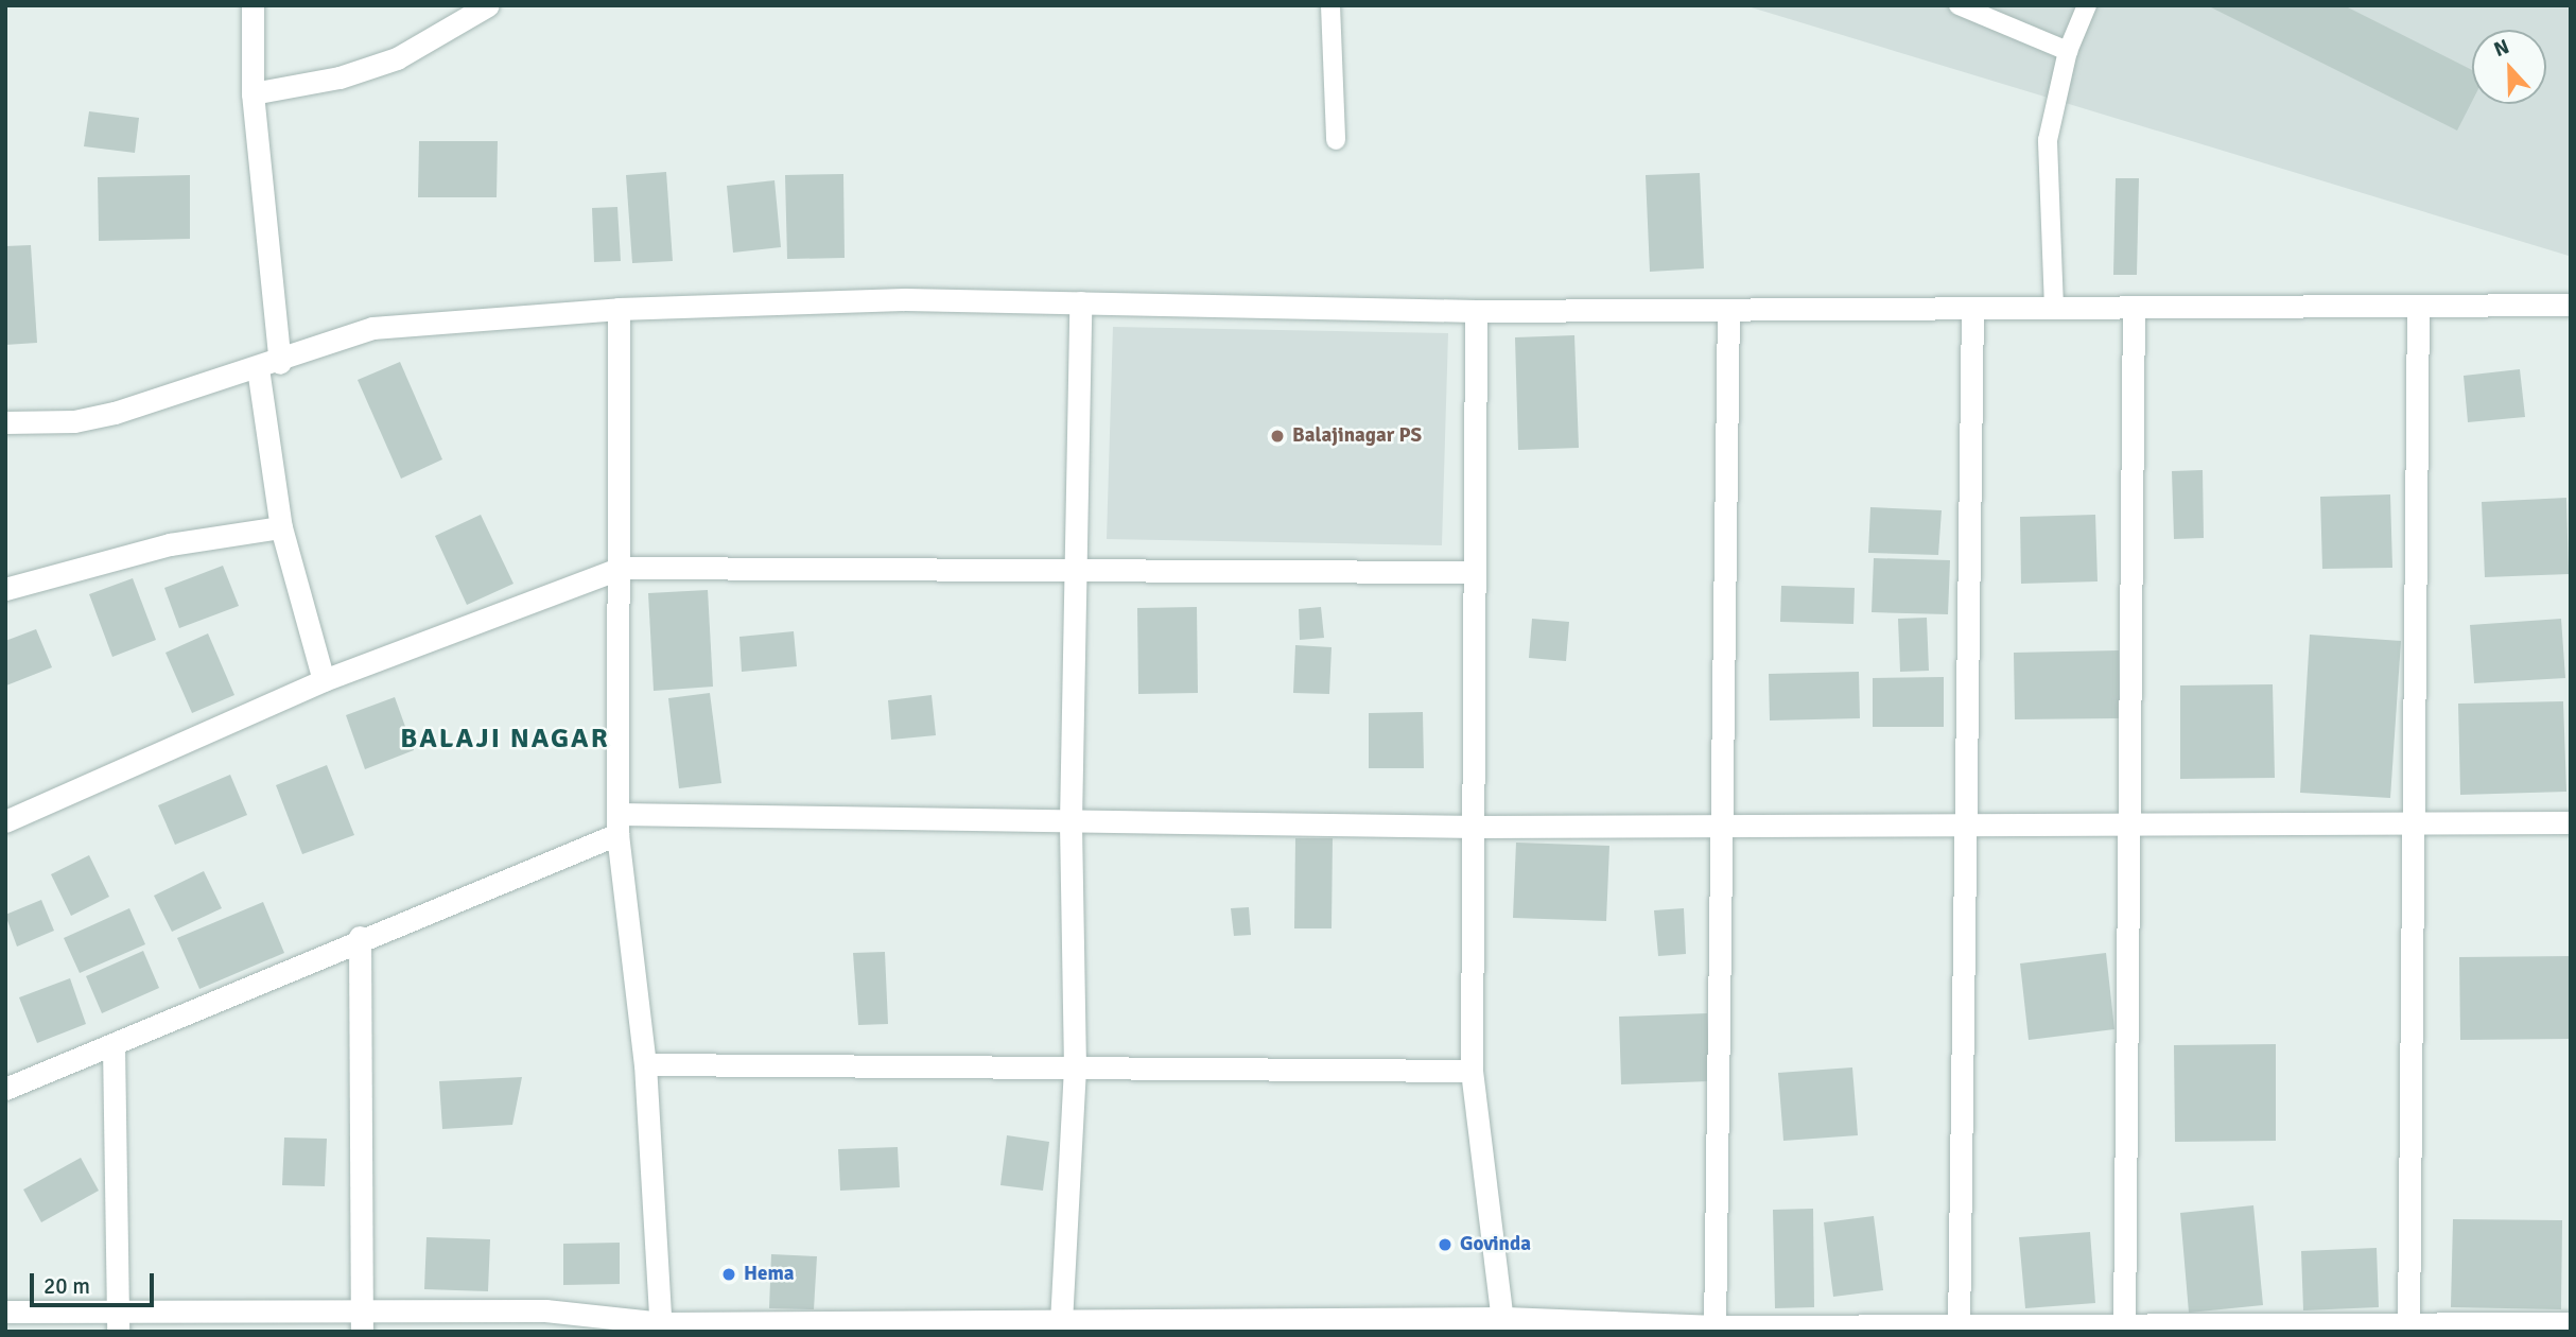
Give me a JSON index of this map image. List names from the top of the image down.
{
  "districts": ["BALAJI NAGAR"],
  "places": ["Balajinagar PS", "Govinda", "Hema"],
  "scale_bar": "20 m",
  "north": "top"
}
